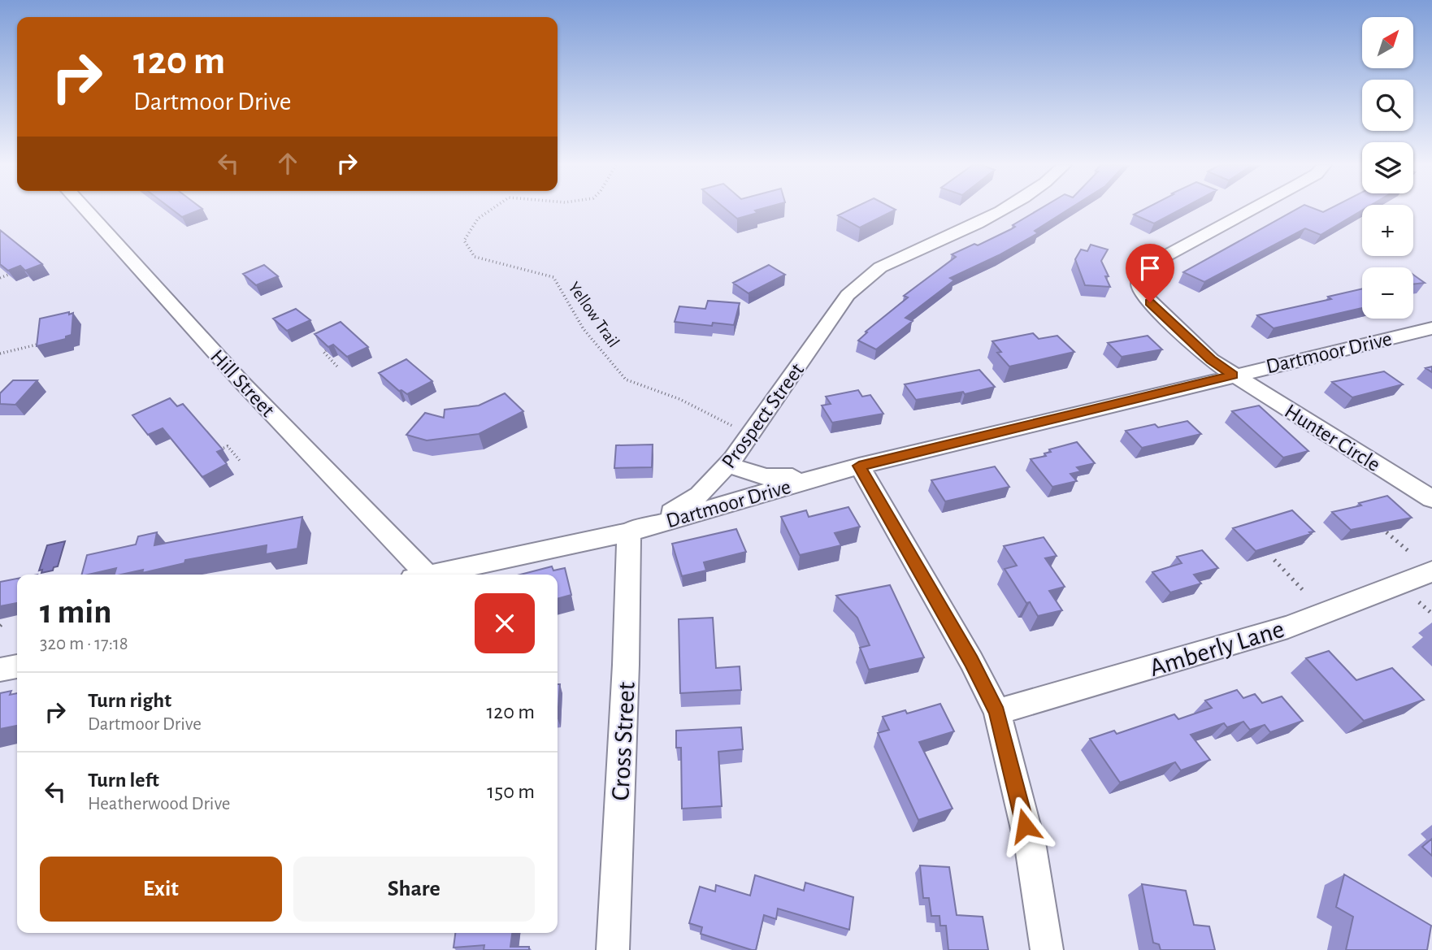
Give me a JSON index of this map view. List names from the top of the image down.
{
  "streets": {
    "street": [
      "Dartmoor Drive",
      "Hill Street",
      "Prospect Street",
      "Hunter Circle",
      "Amberly Lane",
      "Cross Street"
    ],
    "path": ["Yellow Trail"]
  },
  "crossings": [
    ["Yellow Trail", "Prospect Street"],
    ["Dartmoor Drive", "Prospect Street"],
    ["Dartmoor Drive", "Hunter Circle"],
    ["Dartmoor Drive", "Cross Street"],
    ["Prospect Street", "Cross Street"]
  ],
  "north": "top right",
  "page": {
    "map_buttons": ["+", "−"],
    "turn": ["120 m", "Dartmoor Drive"],
    "heading": ["1 min", "320 m · 17:18"],
    "list": [
      {
        "name": "Turn right",
        "note": "Dartmoor Drive",
        "value": "120 m"
      },
      {
        "name": "Turn left",
        "note": "Heatherwood Drive",
        "value": "150 m"
      }
    ],
    "buttons": ["Exit", "Share"]
  }
}
